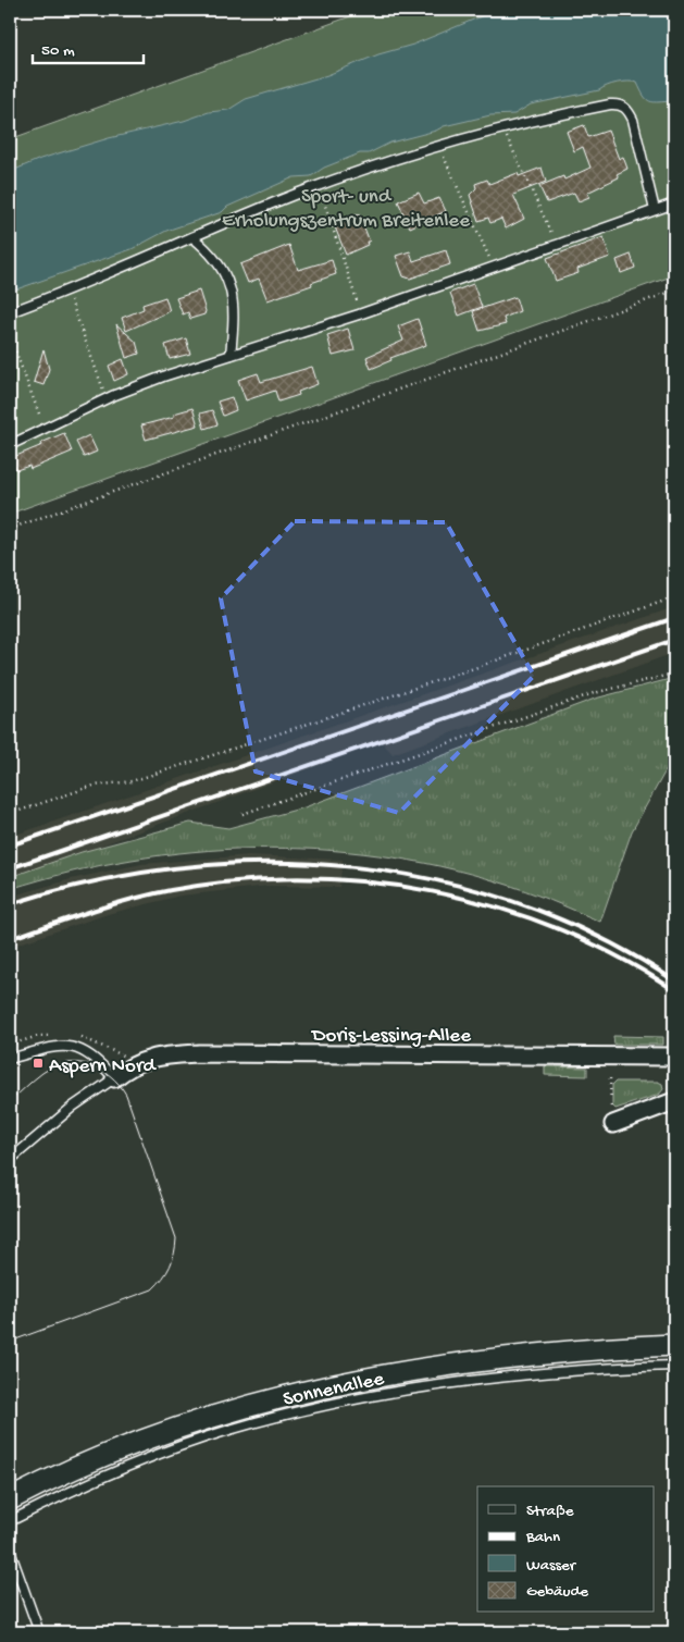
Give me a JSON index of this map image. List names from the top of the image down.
{
  "streets": {
    "street": ["Doris-Lessing-Allee", "Sonnenallee"]
  },
  "parks": ["Sport- und Erholungszentrum Breitenlee"],
  "places": {
    "transit": ["Aspern Nord"]
  },
  "legend": [
    "Straße",
    "Bahn",
    "Wasser",
    "Gebäude"
  ],
  "scale_bar": "50 m"
}
